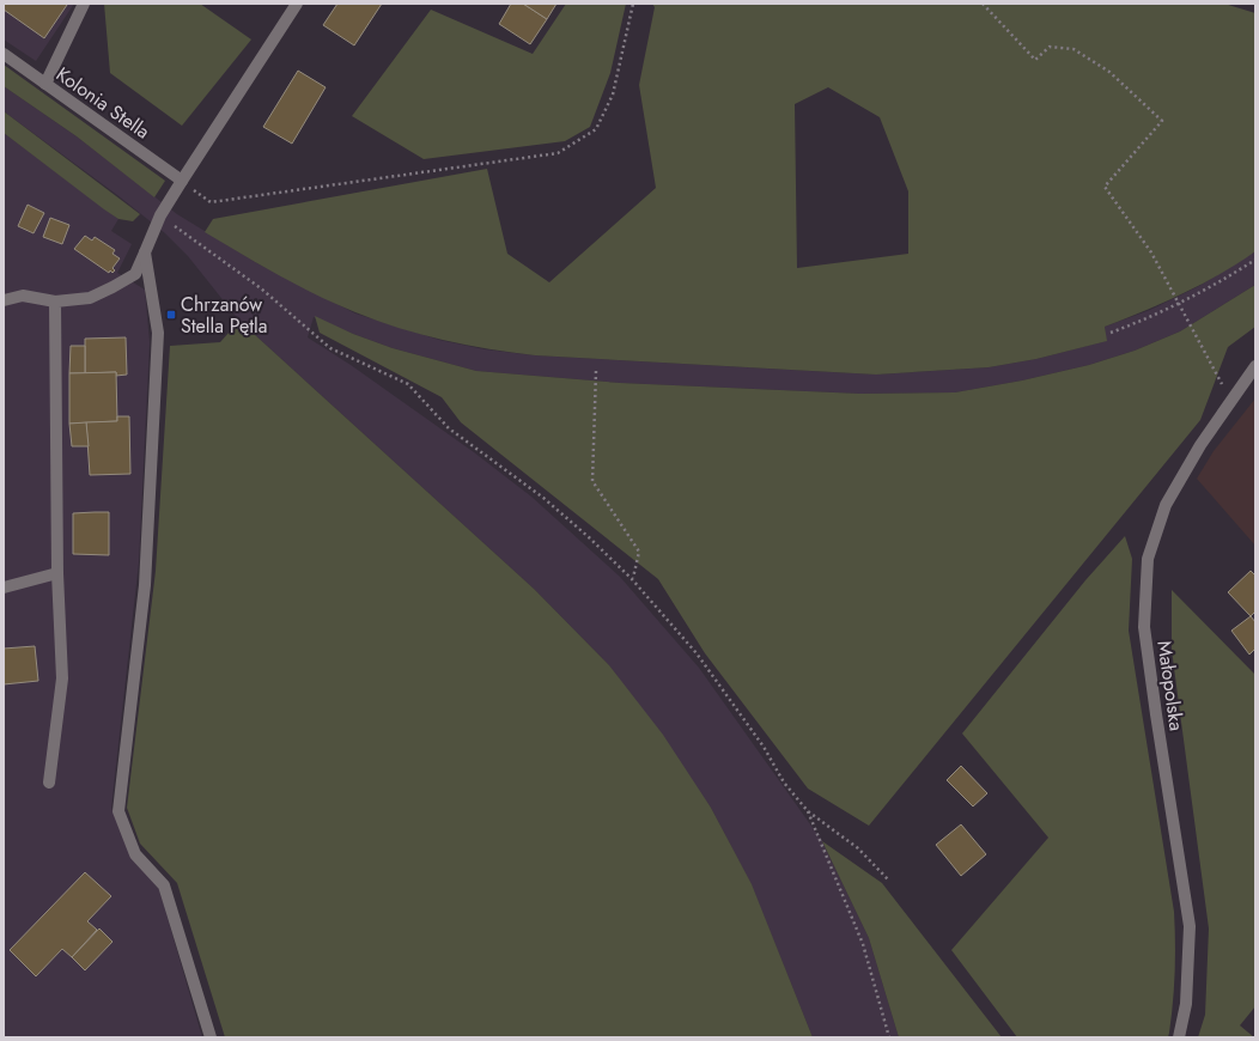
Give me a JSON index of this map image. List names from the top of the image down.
{
  "streets": {
    "street": ["Kolonia Stella", "Małopolska"]
  },
  "places": {
    "transit": ["Chrzanów Stella Pętla"]
  }
}
